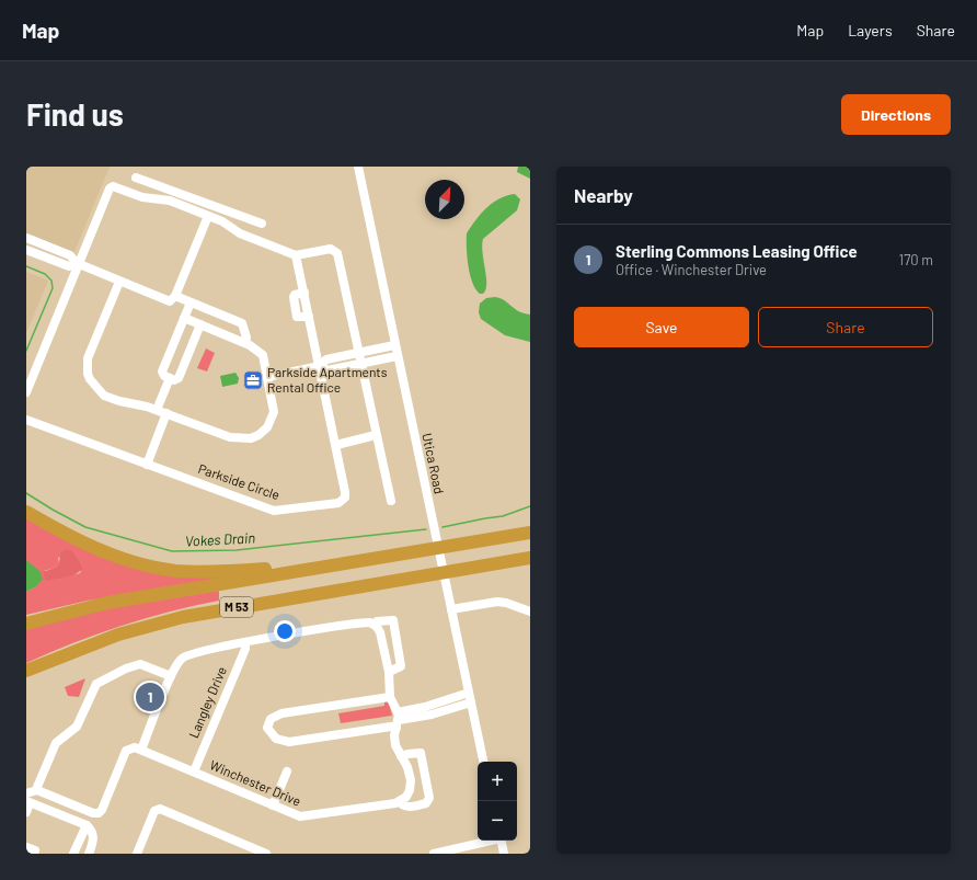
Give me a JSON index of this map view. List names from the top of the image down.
{
  "streets": {
    "highway": ["M 53"],
    "street": [
      "Utica Road",
      "Parkside Circle",
      "Langley Drive",
      "Winchester Drive"
    ]
  },
  "crossings": [
    ["Langley Drive", "Winchester Drive"]
  ],
  "water": ["Vokes Drain"],
  "places": {
    "office": ["Parkside Apartments Rental Office"]
  },
  "north": "top right",
  "page": {
    "header": "Map",
    "nav": ["Map", "Layers", "Share"],
    "buttons": [
      "Directions",
      ["Save", "Share"]
    ],
    "title": "Find us",
    "heading": "Nearby",
    "list": [
      {
        "mark": "1",
        "name": "Sterling Commons Leasing Office",
        "note": "Office · Winchester Drive",
        "value": "170 m"
      }
    ],
    "pins": "1",
    "map_buttons": ["+", "−"]
  }
}
